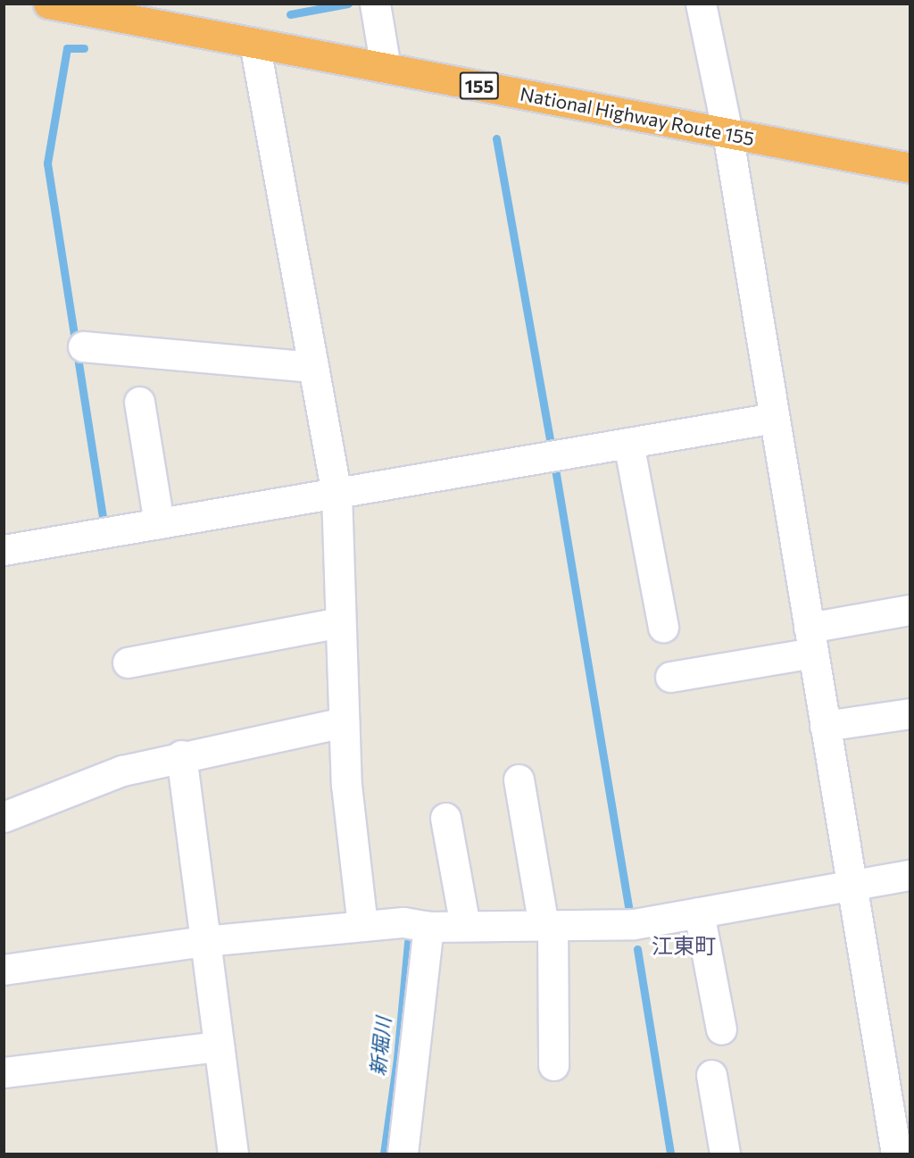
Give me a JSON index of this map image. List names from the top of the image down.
{
  "streets": {
    "highway": ["155", "National Highway Route 155"]
  },
  "districts": ["江東町"],
  "water": ["新堀川"]
}
